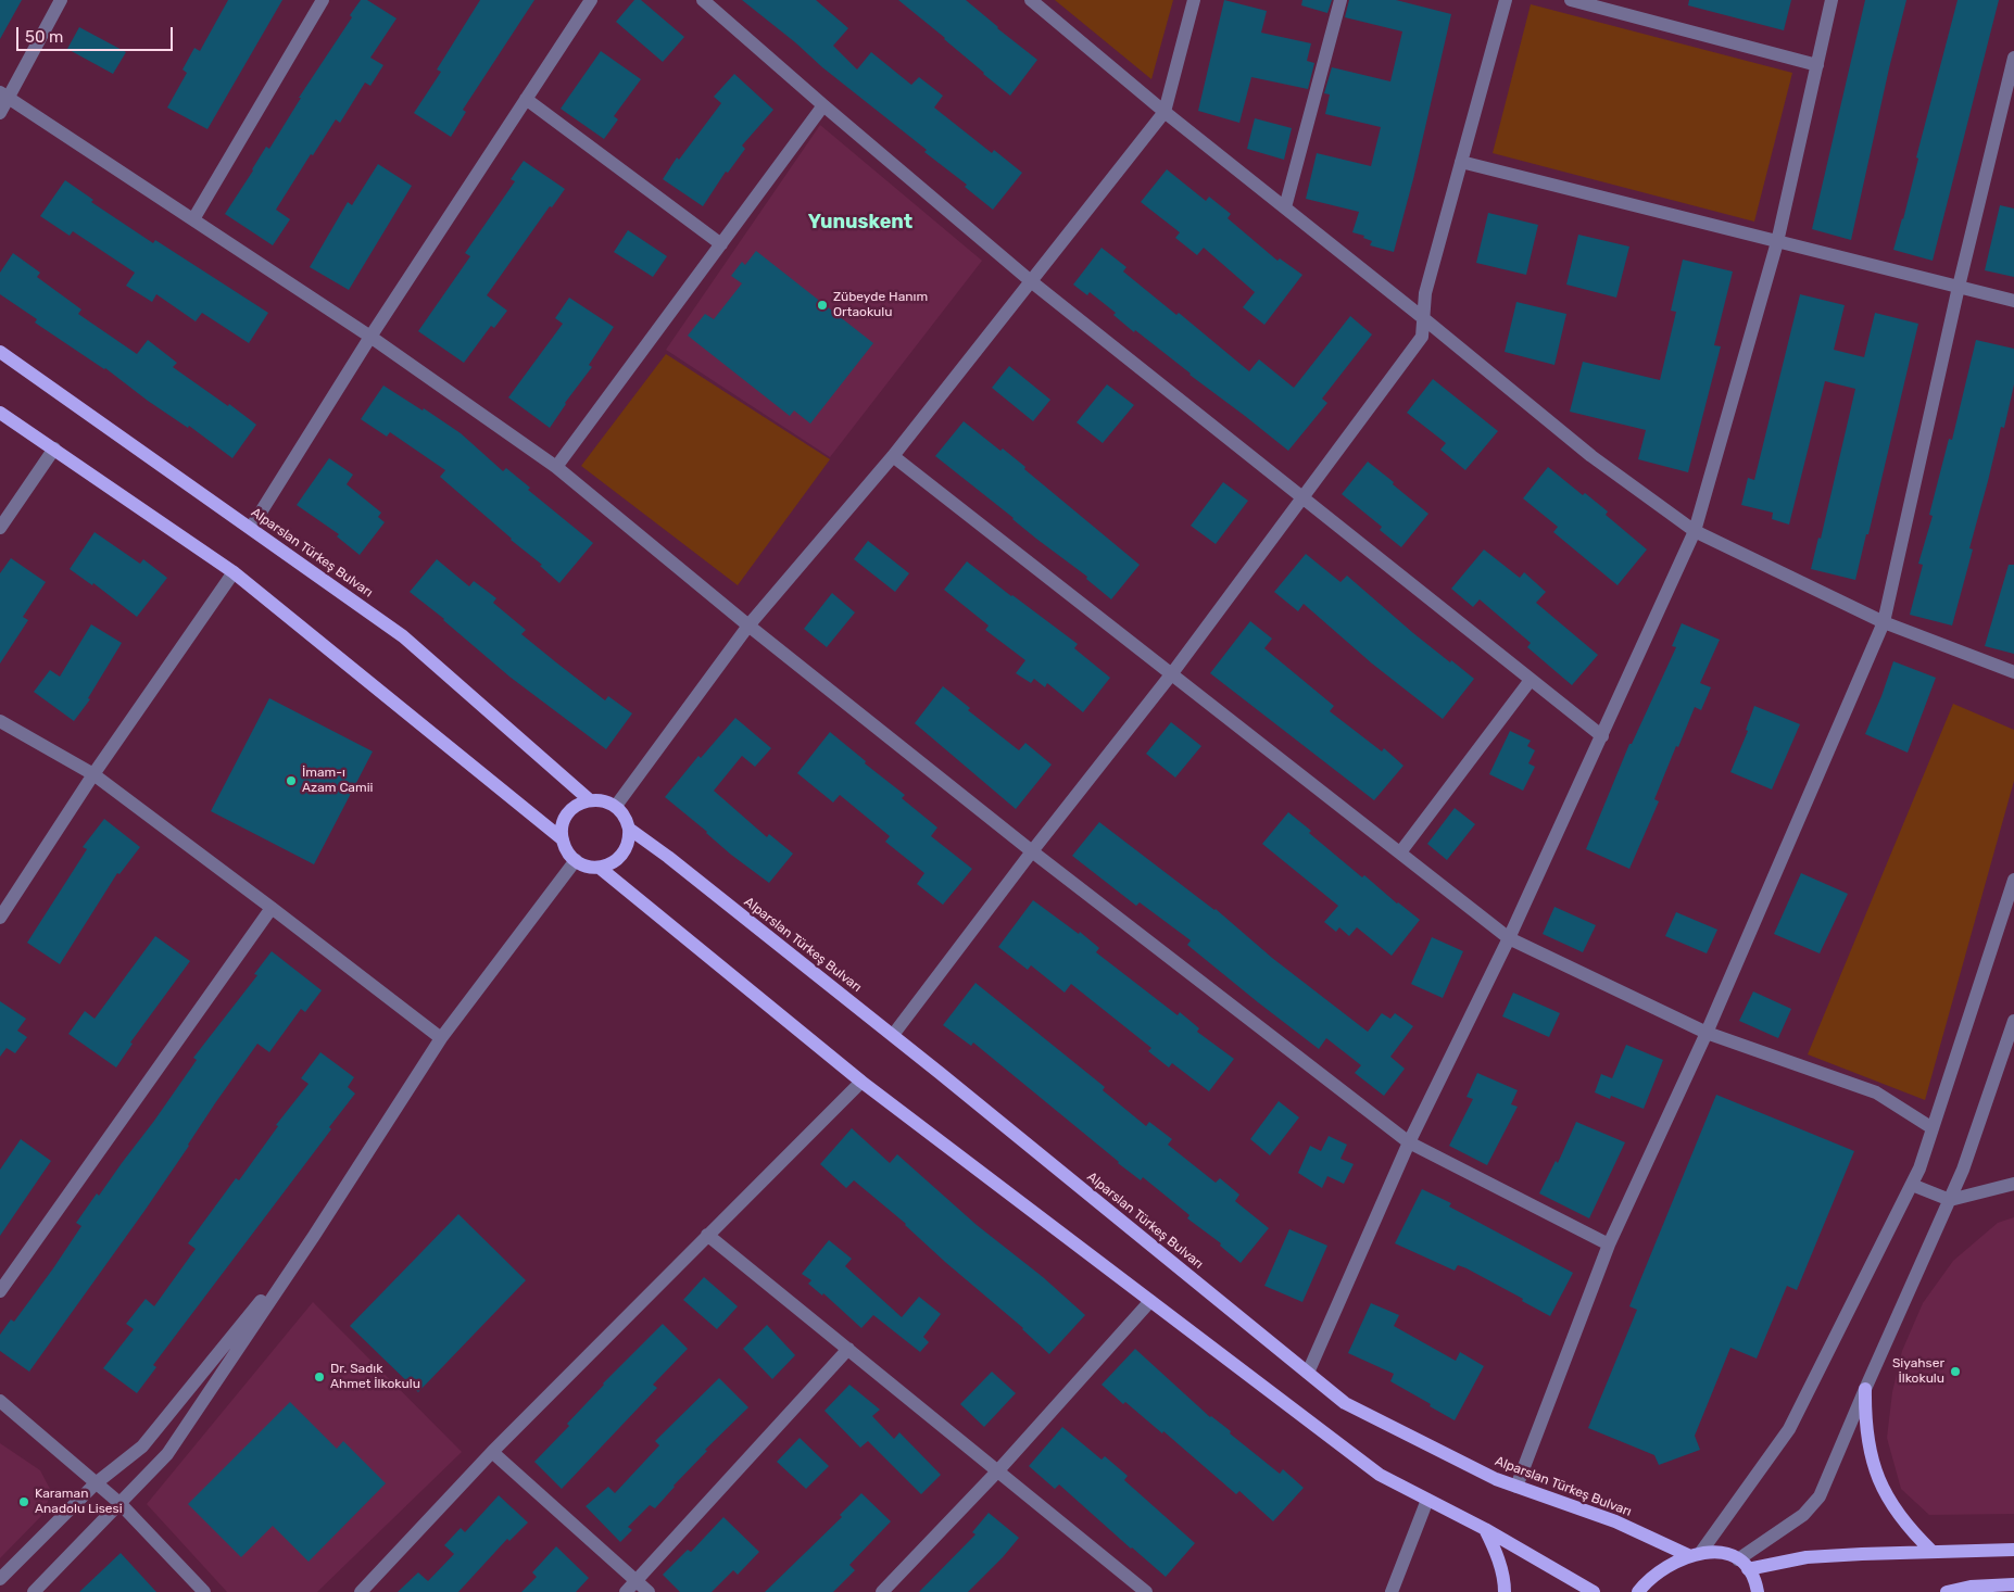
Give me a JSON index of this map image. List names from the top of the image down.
{
  "streets": {
    "main road": ["Alparslan Türkeş Bulvarı"]
  },
  "districts": ["Yunuskent"],
  "places": [
    "Zübeyde Hanım Ortaokulu",
    "İmam-ı Azam Camii",
    "Siyahser İlkokulu",
    "Dr. Sadık Ahmet İlkokulu",
    "Karaman Anadolu Lisesi"
  ],
  "scale_bar": "50 m"
}
